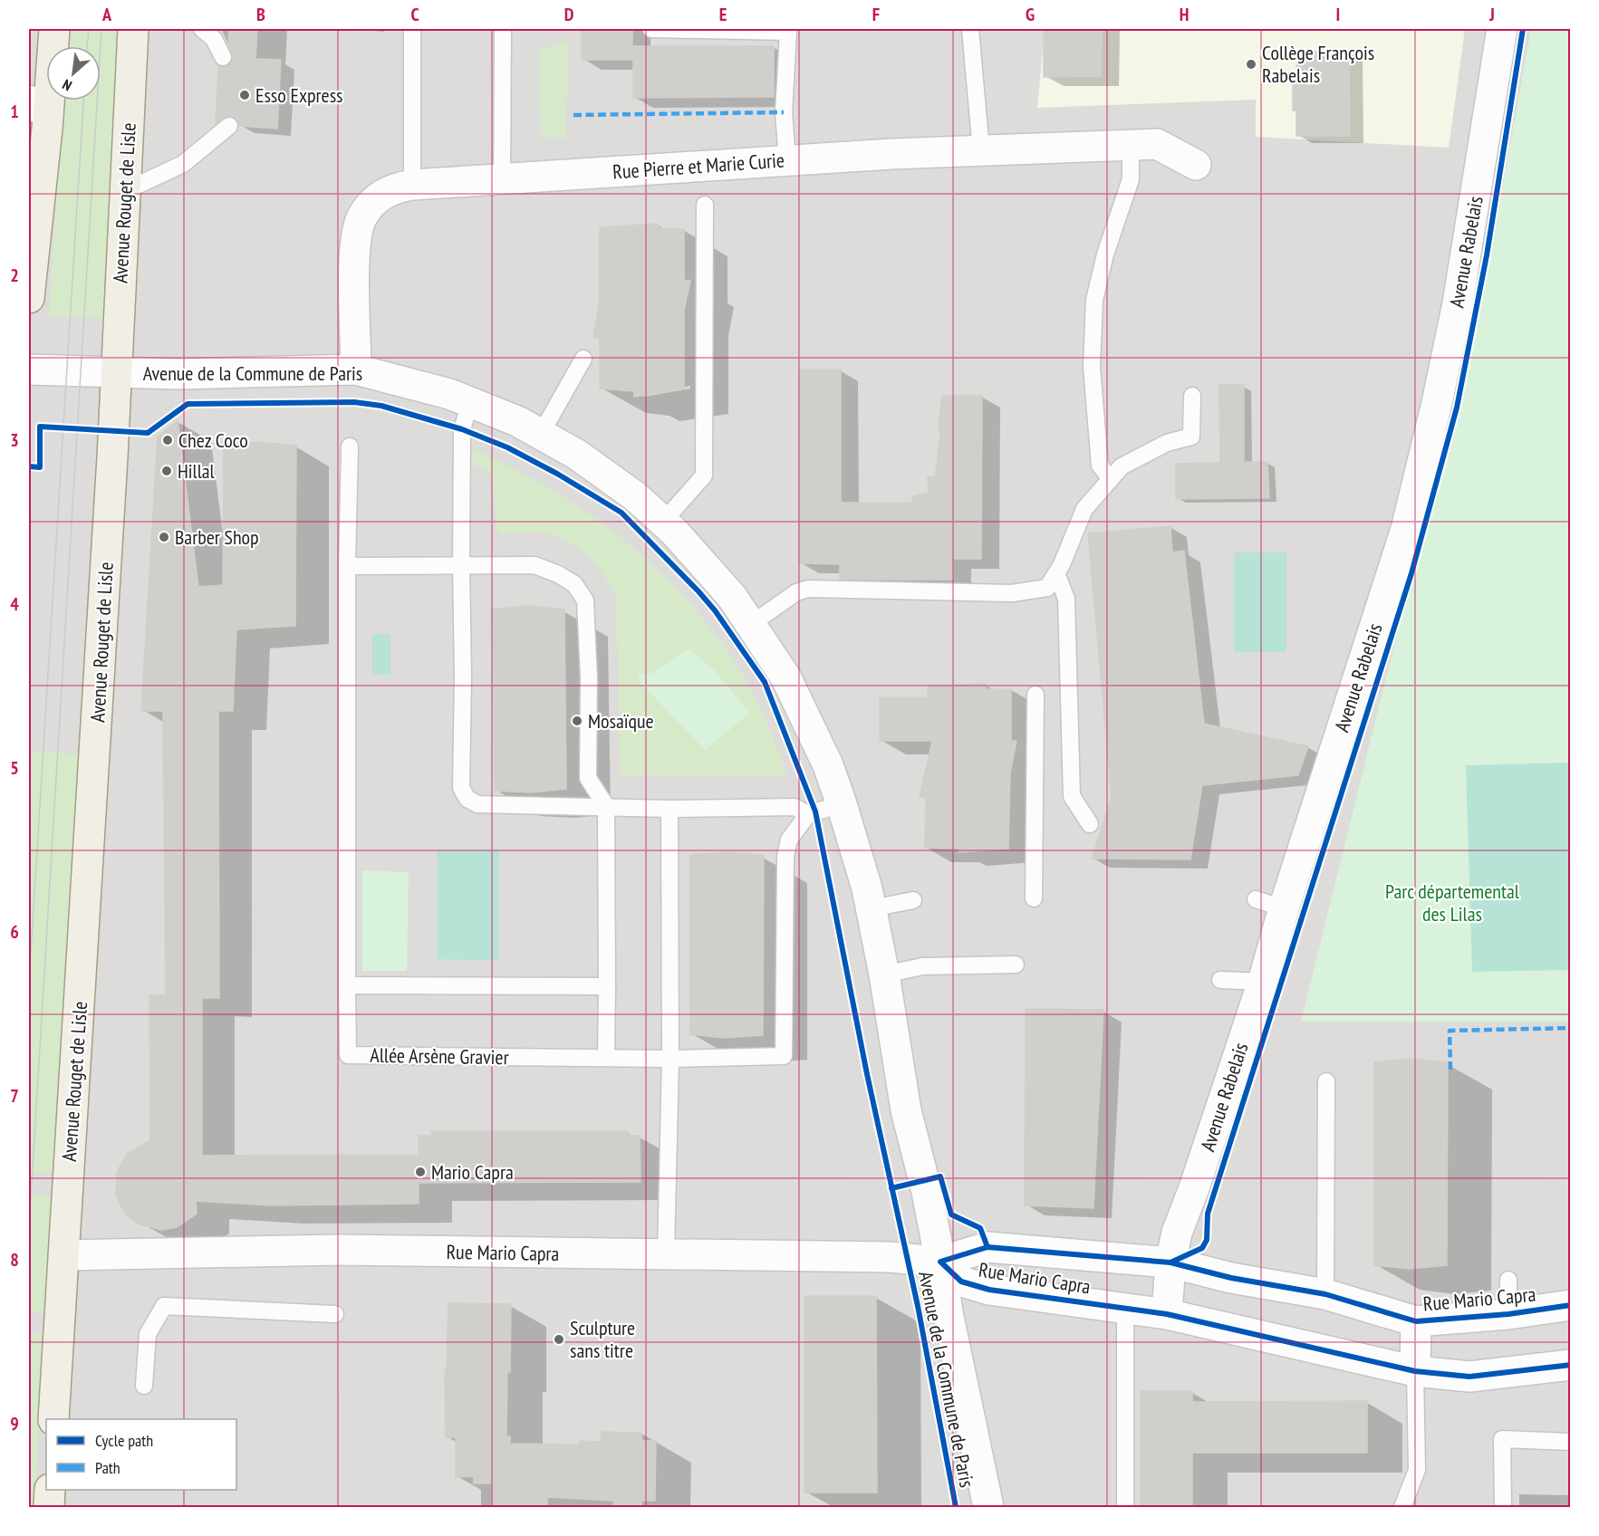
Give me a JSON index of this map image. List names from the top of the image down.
{
  "streets": {
    "main road": ["Avenue Rouget de Lisle"],
    "street": [
      "Rue Pierre et Marie Curie",
      "Avenue Rabelais",
      "Avenue de la Commune de Paris",
      "Rue Mario Capra"
    ],
    "lane": ["Allée Arsène Gravier"]
  },
  "crossings": [
    ["Rue Pierre et Marie Curie", "Avenue de la Commune de Paris"],
    ["Avenue Rouget de Lisle", "Avenue de la Commune de Paris"],
    ["Avenue Rouget de Lisle", "Rue Mario Capra"],
    ["Avenue Rabelais", "Rue Mario Capra"],
    ["Avenue de la Commune de Paris", "Rue Mario Capra"]
  ],
  "parks": ["Parc départemental des Lilas"],
  "places": [
    "Collège François Rabelais",
    "Esso Express",
    "Chez Coco",
    "Hillal",
    "Barber Shop",
    "Mosaïque",
    "Mario Capra",
    "Sculpture sans titre"
  ],
  "legend": ["Cycle path", "Path"],
  "north": "bottom left",
  "grid": {
    "columns": [
      "A",
      "B",
      "C",
      "D",
      "E",
      "F",
      "G",
      "H",
      "I",
      "J"
    ],
    "rows": [
      "1",
      "2",
      "3",
      "4",
      "5",
      "6",
      "7",
      "8",
      "9"
    ]
  }
}
